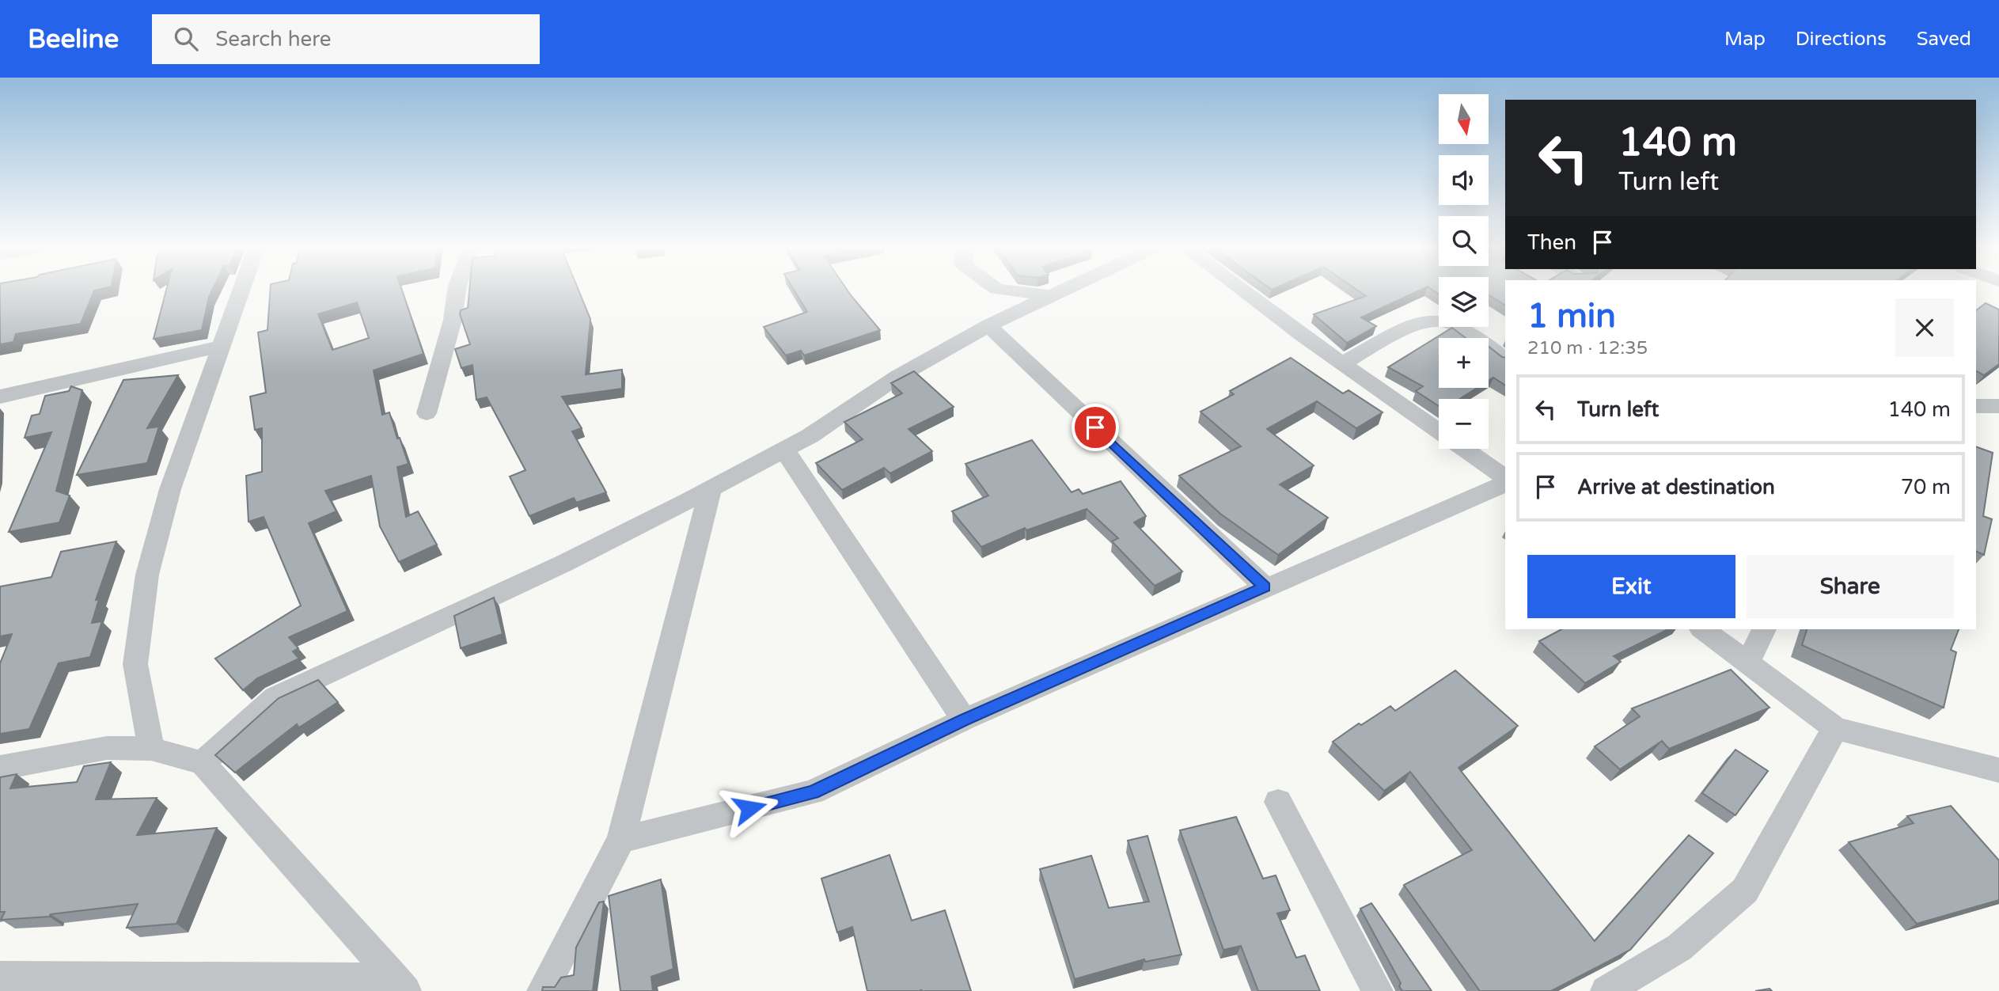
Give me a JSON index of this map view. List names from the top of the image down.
{
  "north": "bottom",
  "page": {
    "header": "Beeline",
    "search": "Search here",
    "nav": ["Map", "Directions", "Saved"],
    "map_buttons": ["+", "−"],
    "turn": ["140 m", "Turn left"],
    "then": "Then",
    "heading": ["1 min", "210 m · 12:35"],
    "list": [
      {
        "name": "Turn left",
        "value": "140 m"
      },
      {
        "name": "Arrive at destination",
        "value": "70 m"
      }
    ],
    "buttons": ["Exit", "Share"]
  }
}
